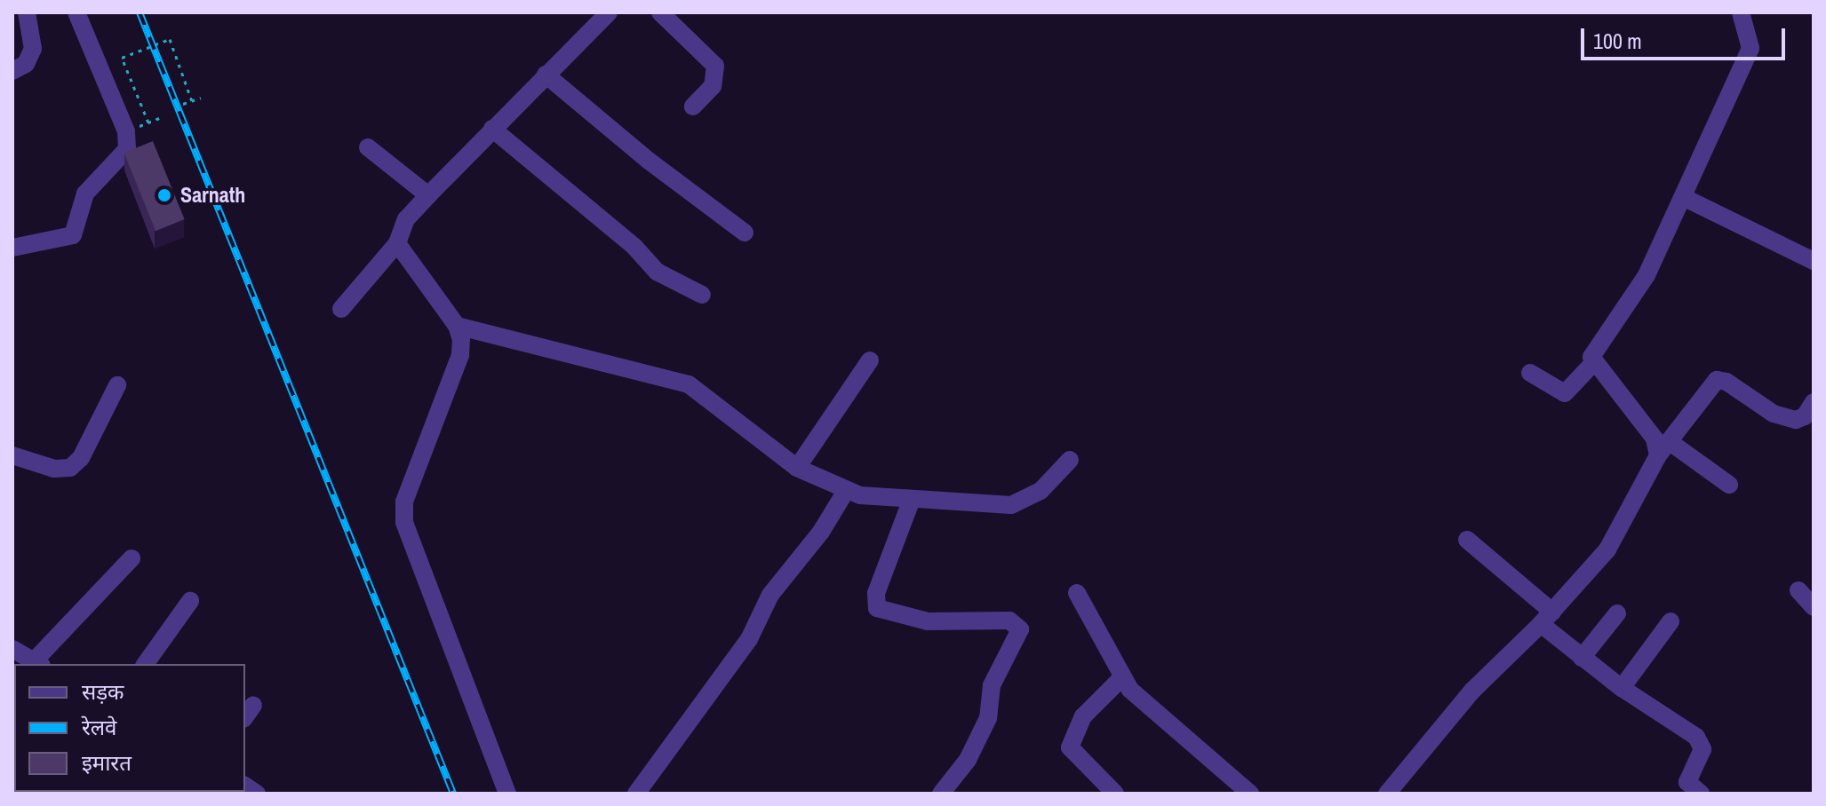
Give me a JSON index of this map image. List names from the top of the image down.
{
  "places": ["Sarnath"],
  "legend": ["सड़क", "रेलवे", "इमारत"],
  "scale_bar": "100 m"
}
